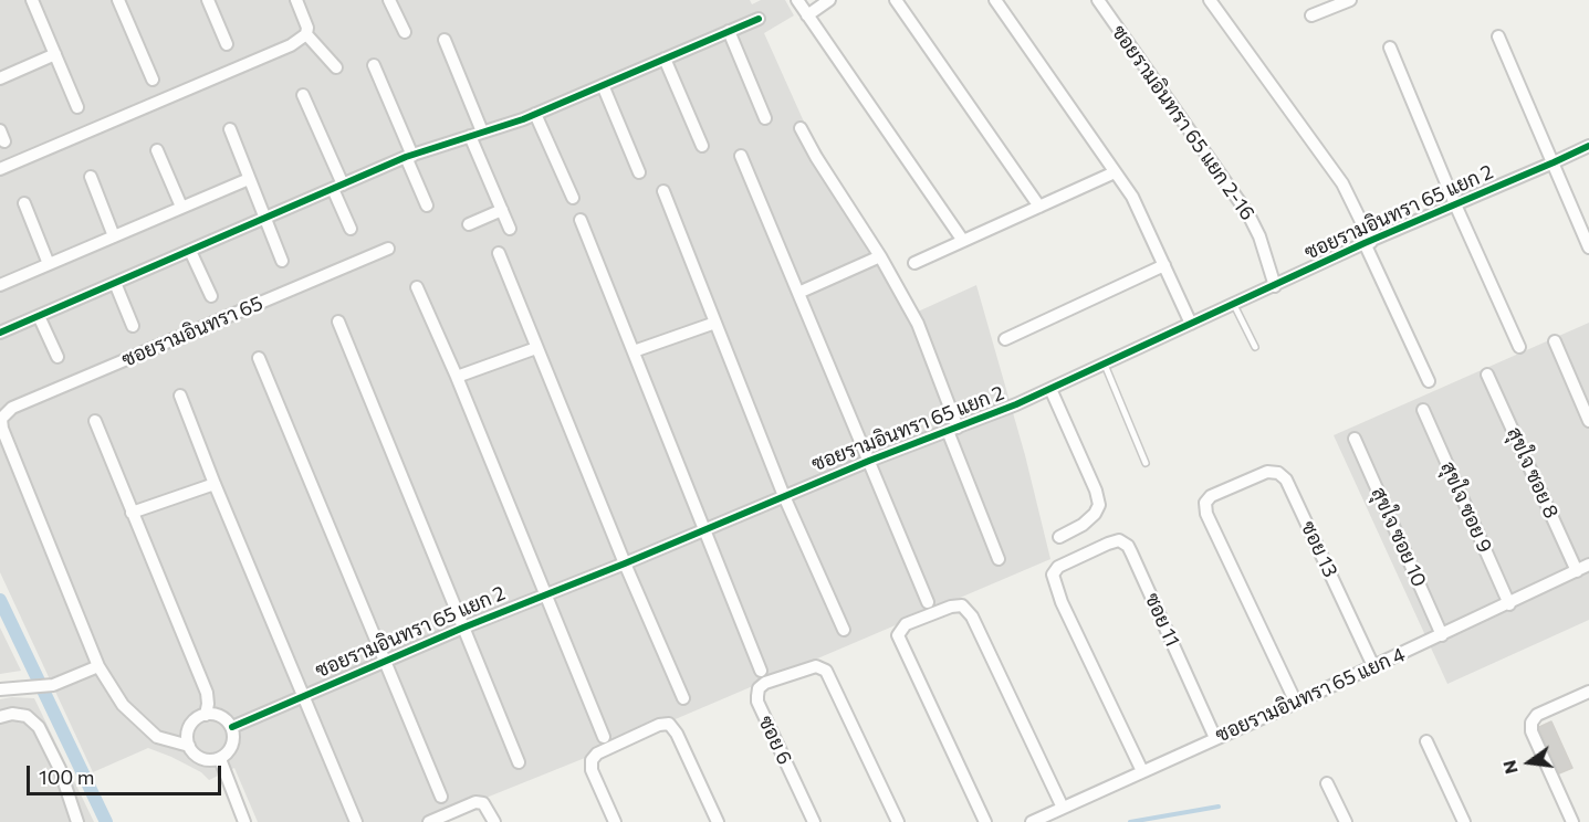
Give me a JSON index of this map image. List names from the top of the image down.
{
  "streets": {
    "street": [
      "ซอยรามอินทรา 65 แยก 2-16",
      "ซอยรามอินทรา 65 แยก 2",
      "ซอยรามอินทรา 65",
      "สุขใจ ซอย 8",
      "สุขใจ ซอย 9",
      "สุขใจ ซอย 10",
      "ซอย 13",
      "ซอย 11",
      "ซอยรามอินทรา 65 แยก 4",
      "ซอย 6"
    ]
  },
  "crossings": [
    ["ซอยรามอินทรา 65 แยก 2-16", "ซอยรามอินทรา 65 แยก 2"],
    ["สุขใจ ซอย 8", "ซอยรามอินทรา 65 แยก 4"],
    ["สุขใจ ซอย 9", "ซอยรามอินทรา 65 แยก 4"],
    ["สุขใจ ซอย 10", "ซอยรามอินทรา 65 แยก 4"],
    ["ซอย 13", "ซอยรามอินทรา 65 แยก 4"],
    ["ซอย 11", "ซอยรามอินทรา 65 แยก 4"]
  ],
  "scale_bar": "100 m",
  "north": "left"
}
